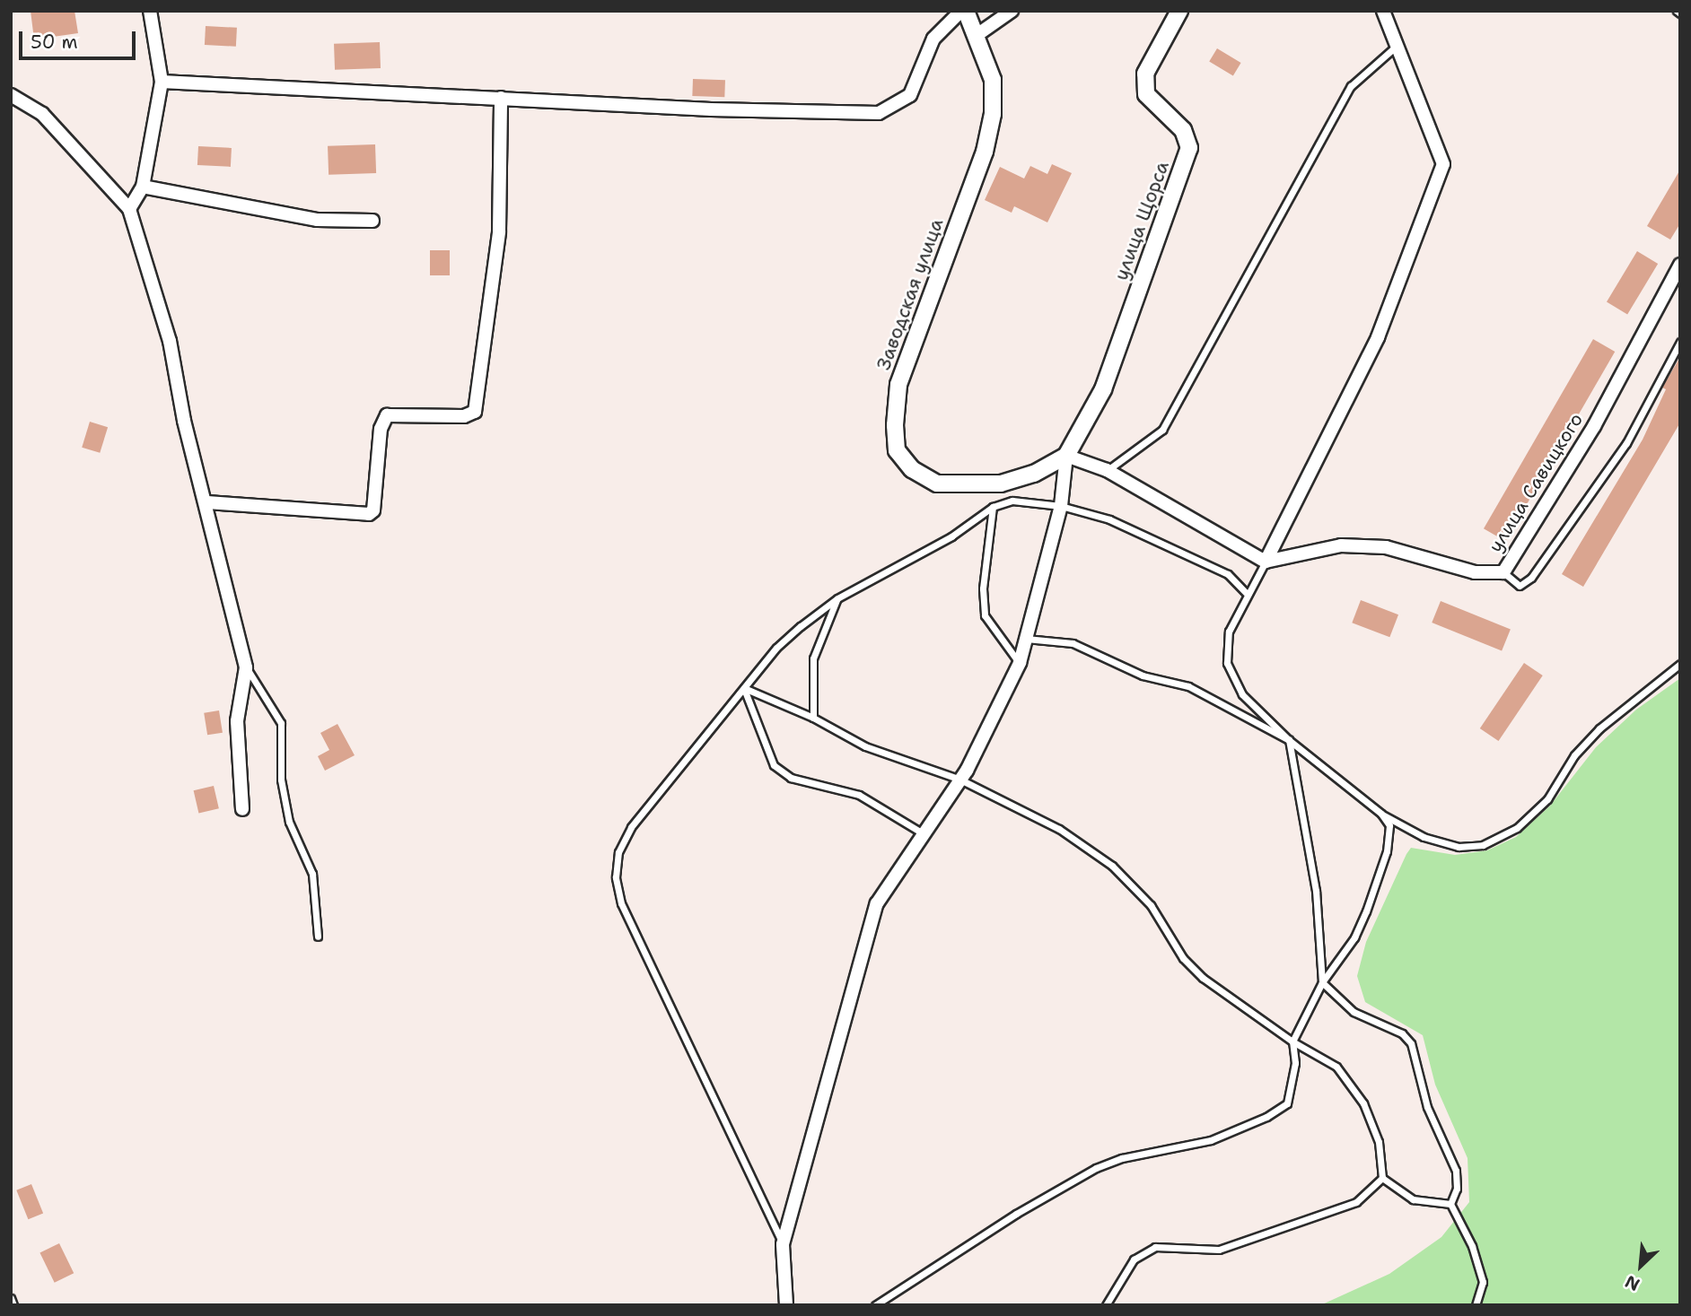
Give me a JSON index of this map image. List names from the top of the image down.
{
  "streets": {
    "street": ["улица Щорса", "Заводская улица", "улица Савицкого"]
  },
  "crossings": [
    ["улица Щорса", "Заводская улица"]
  ],
  "scale_bar": "50 m",
  "north": "bottom left"
}
